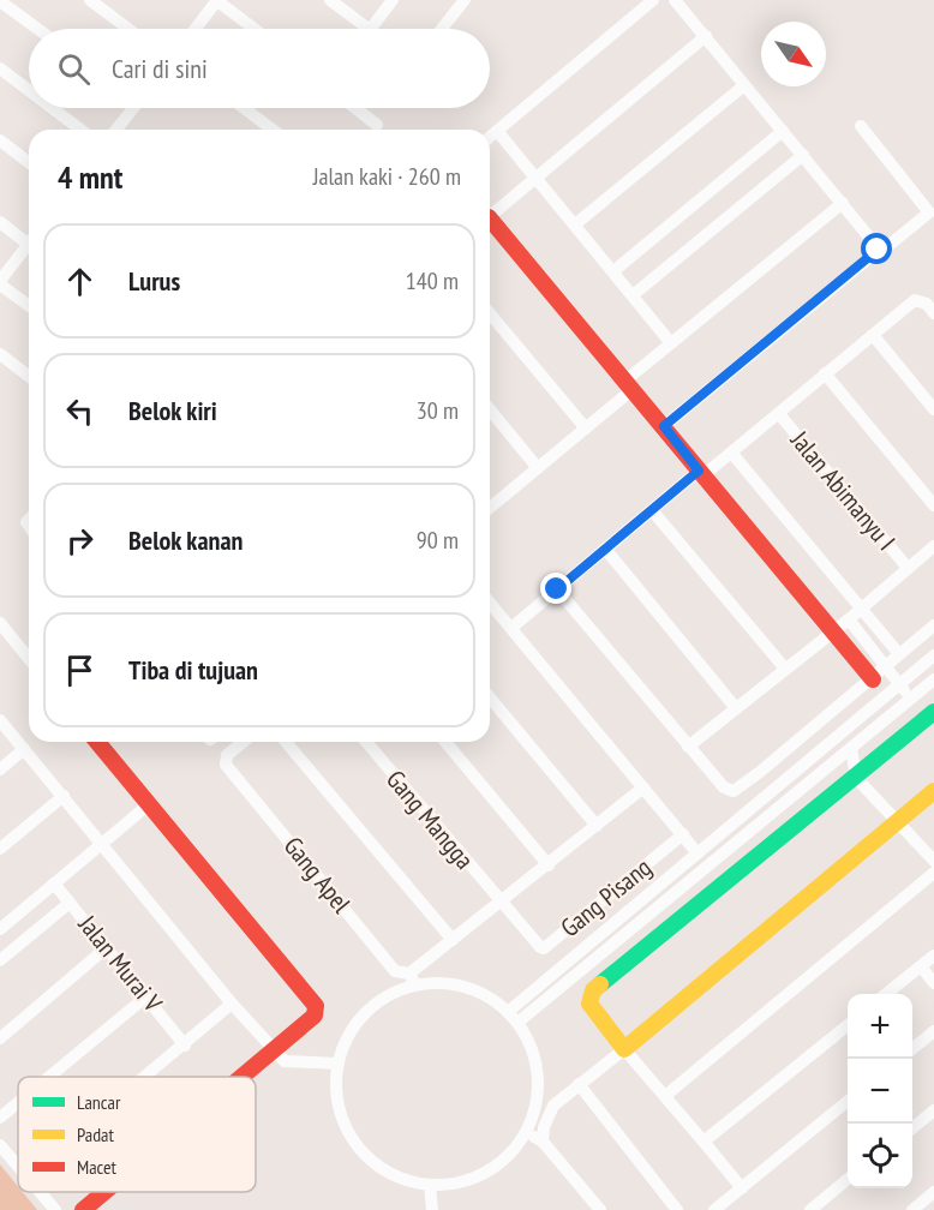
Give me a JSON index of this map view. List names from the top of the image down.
{
  "streets": {
    "street": [
      "Jalan Abimanyu I",
      "Gang Mangga",
      "Gang Apel",
      "Gang Pisang",
      "Jalan Murai V"
    ]
  },
  "crossings": [
    ["Gang Mangga", "Gang Pisang"]
  ],
  "legend": ["Lancar", "Padat", "Macet"],
  "north": "bottom right",
  "page": {
    "search": "Cari di sini",
    "heading": ["4 mnt", "Jalan kaki · 260 m"],
    "list": [
      ["Lurus", "140 m"],
      ["Belok kiri", "30 m"],
      ["Belok kanan", "90 m"],
      "Tiba di tujuan"
    ],
    "map_buttons": ["+", "−"]
  }
}
